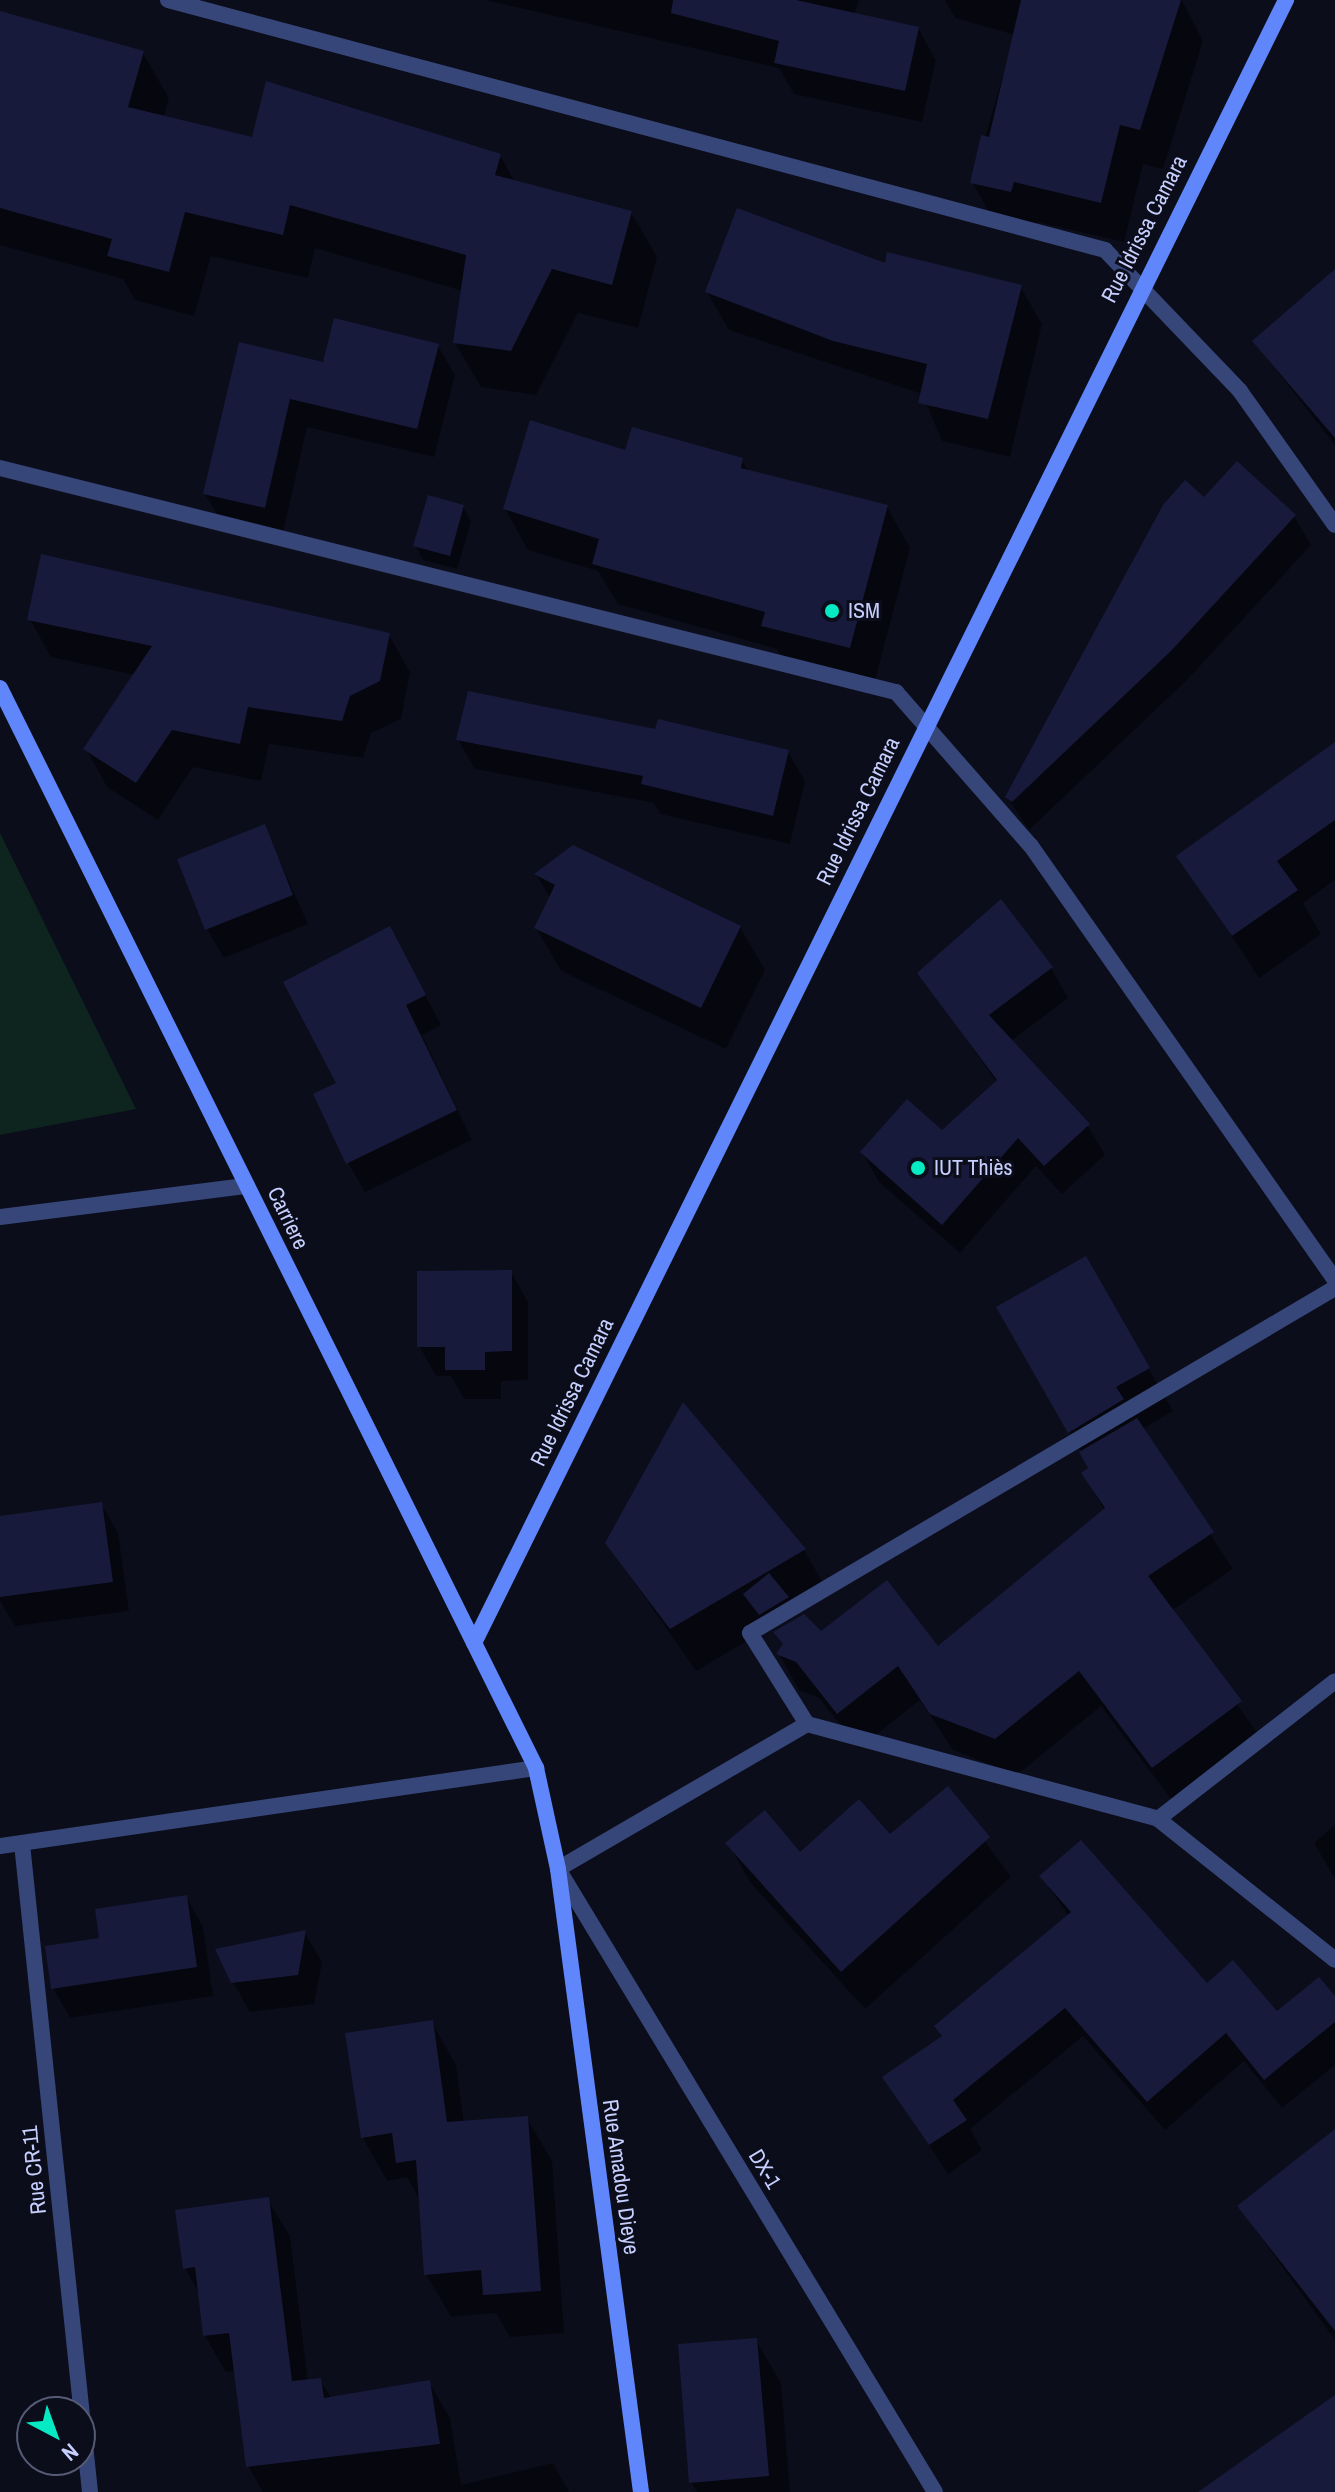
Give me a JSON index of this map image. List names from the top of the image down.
{
  "streets": {
    "street": [
      "Rue Idrissa Camara",
      "Carriere",
      "DX-1",
      "Rue CR-11",
      "Rue Amadou Dieye"
    ]
  },
  "crossings": [
    ["Rue Idrissa Camara", "Carriere"],
    ["Carriere", "Rue Amadou Dieye"],
    ["DX-1", "Rue Amadou Dieye"]
  ],
  "places": ["ISM", "IUT Thiès"],
  "north": "bottom right"
}
